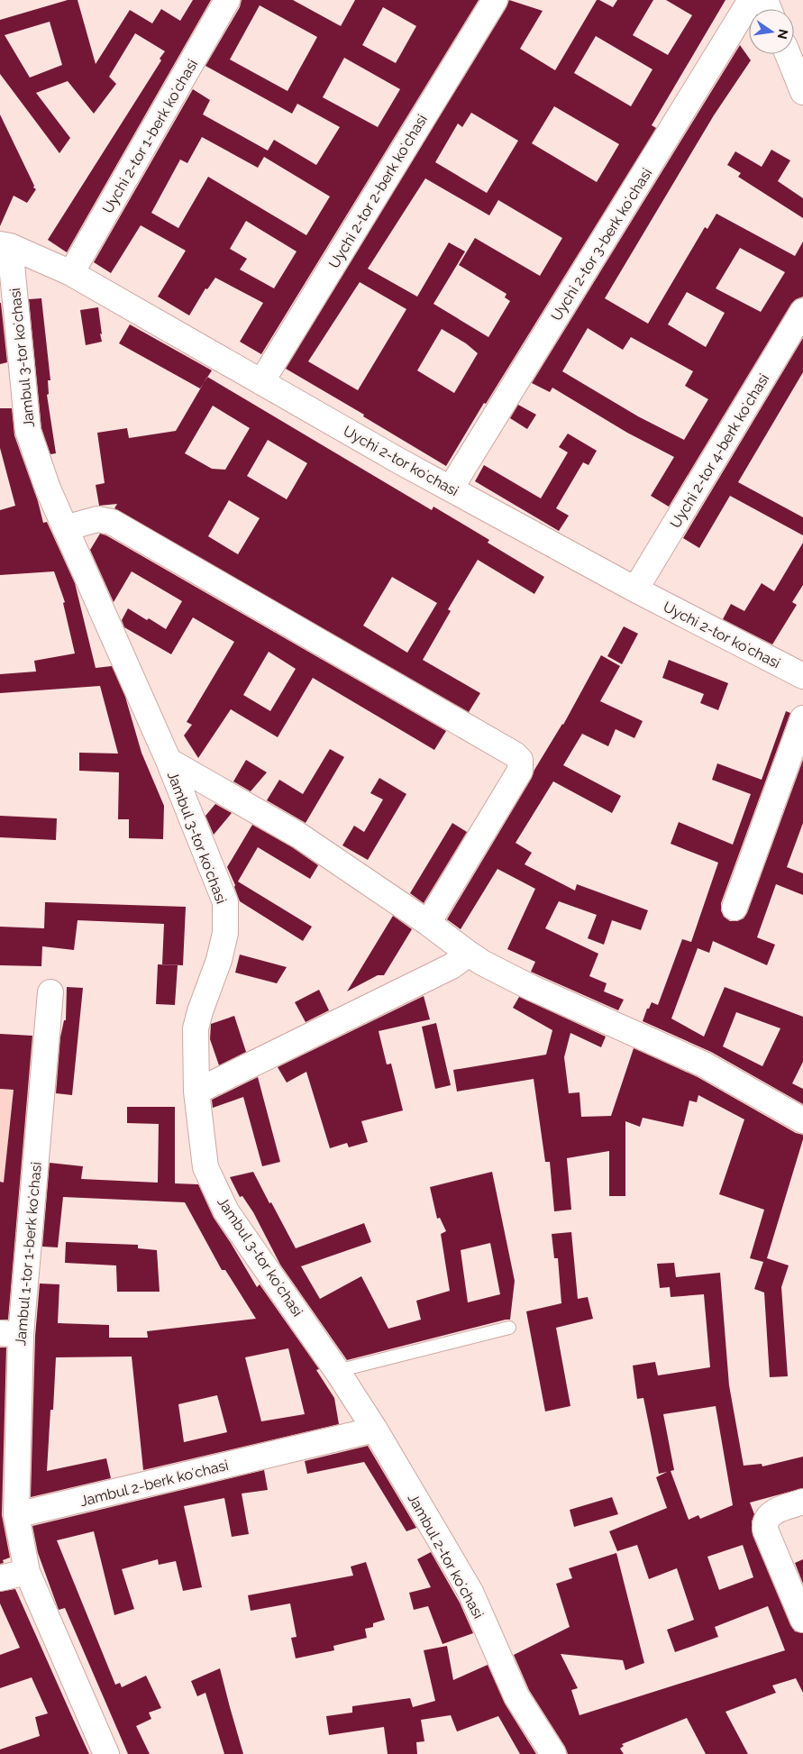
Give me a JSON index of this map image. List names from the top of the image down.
{
  "streets": {
    "street": [
      "Uychi 2-tor 1-berk koʻchasi",
      "Uychi 2-tor 2-berk koʻchasi",
      "Uychi 2-tor 3-berk koʻchasi",
      "Jambul 3-tor koʻchasi",
      "Uychi 2-tor 4-berk koʻchasi",
      "Uychi 2-tor koʻchasi",
      "Jambul 1-tor 1-berk koʻchasi",
      "Jambul 2-berk koʻchasi",
      "Jambul 2-tor koʻchasi"
    ]
  },
  "crossings": [
    ["Uychi 2-tor 1-berk koʻchasi", "Uychi 2-tor koʻchasi"],
    ["Uychi 2-tor 2-berk koʻchasi", "Uychi 2-tor koʻchasi"],
    ["Uychi 2-tor 3-berk koʻchasi", "Uychi 2-tor koʻchasi"],
    ["Jambul 3-tor koʻchasi", "Uychi 2-tor koʻchasi"],
    ["Jambul 3-tor koʻchasi", "Jambul 2-berk koʻchasi"],
    ["Jambul 3-tor koʻchasi", "Jambul 2-tor koʻchasi"],
    ["Uychi 2-tor 4-berk koʻchasi", "Uychi 2-tor koʻchasi"],
    ["Jambul 1-tor 1-berk koʻchasi", "Jambul 2-berk koʻchasi"],
    ["Jambul 2-berk koʻchasi", "Jambul 2-tor koʻchasi"]
  ],
  "north": "right"
}
